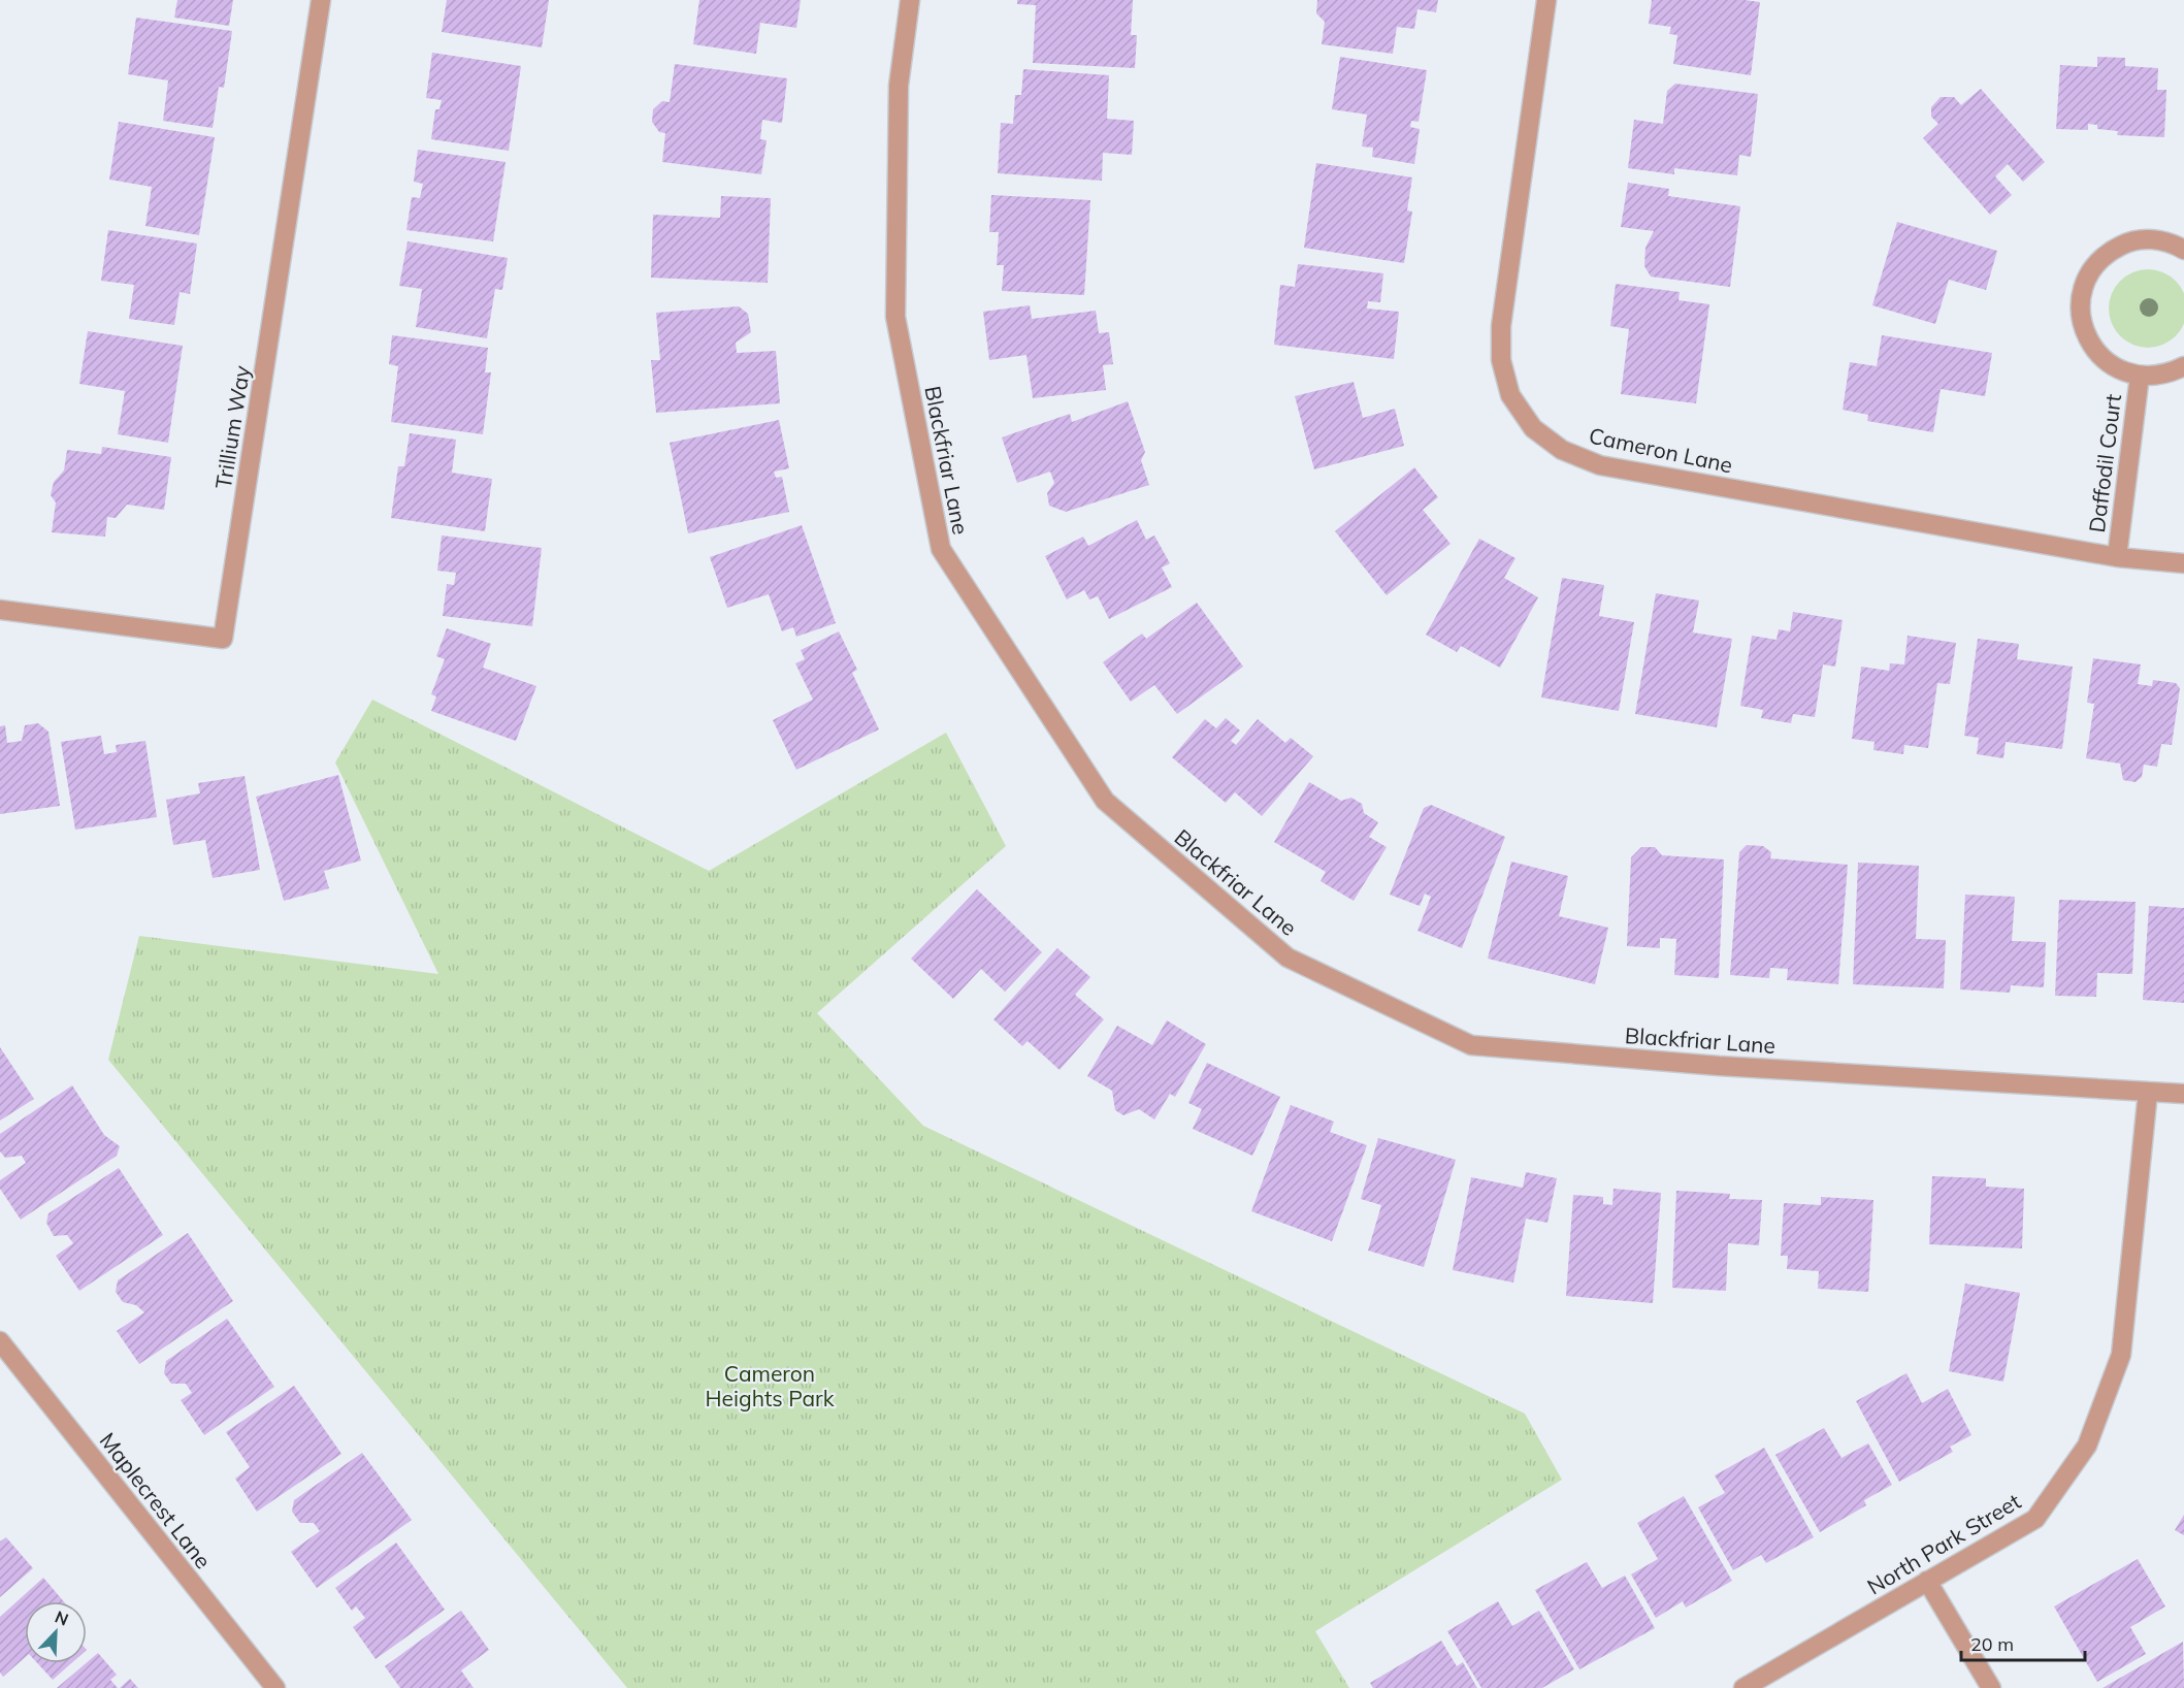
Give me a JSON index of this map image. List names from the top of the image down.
{
  "streets": {
    "street": [
      "Trillium Way",
      "Cameron Lane",
      "Blackfriar Lane",
      "Daffodil Court",
      "Maplecrest Lane",
      "North Park Street"
    ]
  },
  "crossings": [
    ["Cameron Lane", "Daffodil Court"],
    ["Blackfriar Lane", "North Park Street"]
  ],
  "parks": ["Cameron Heights Park"],
  "scale_bar": "20 m",
  "north": "top right"
}
